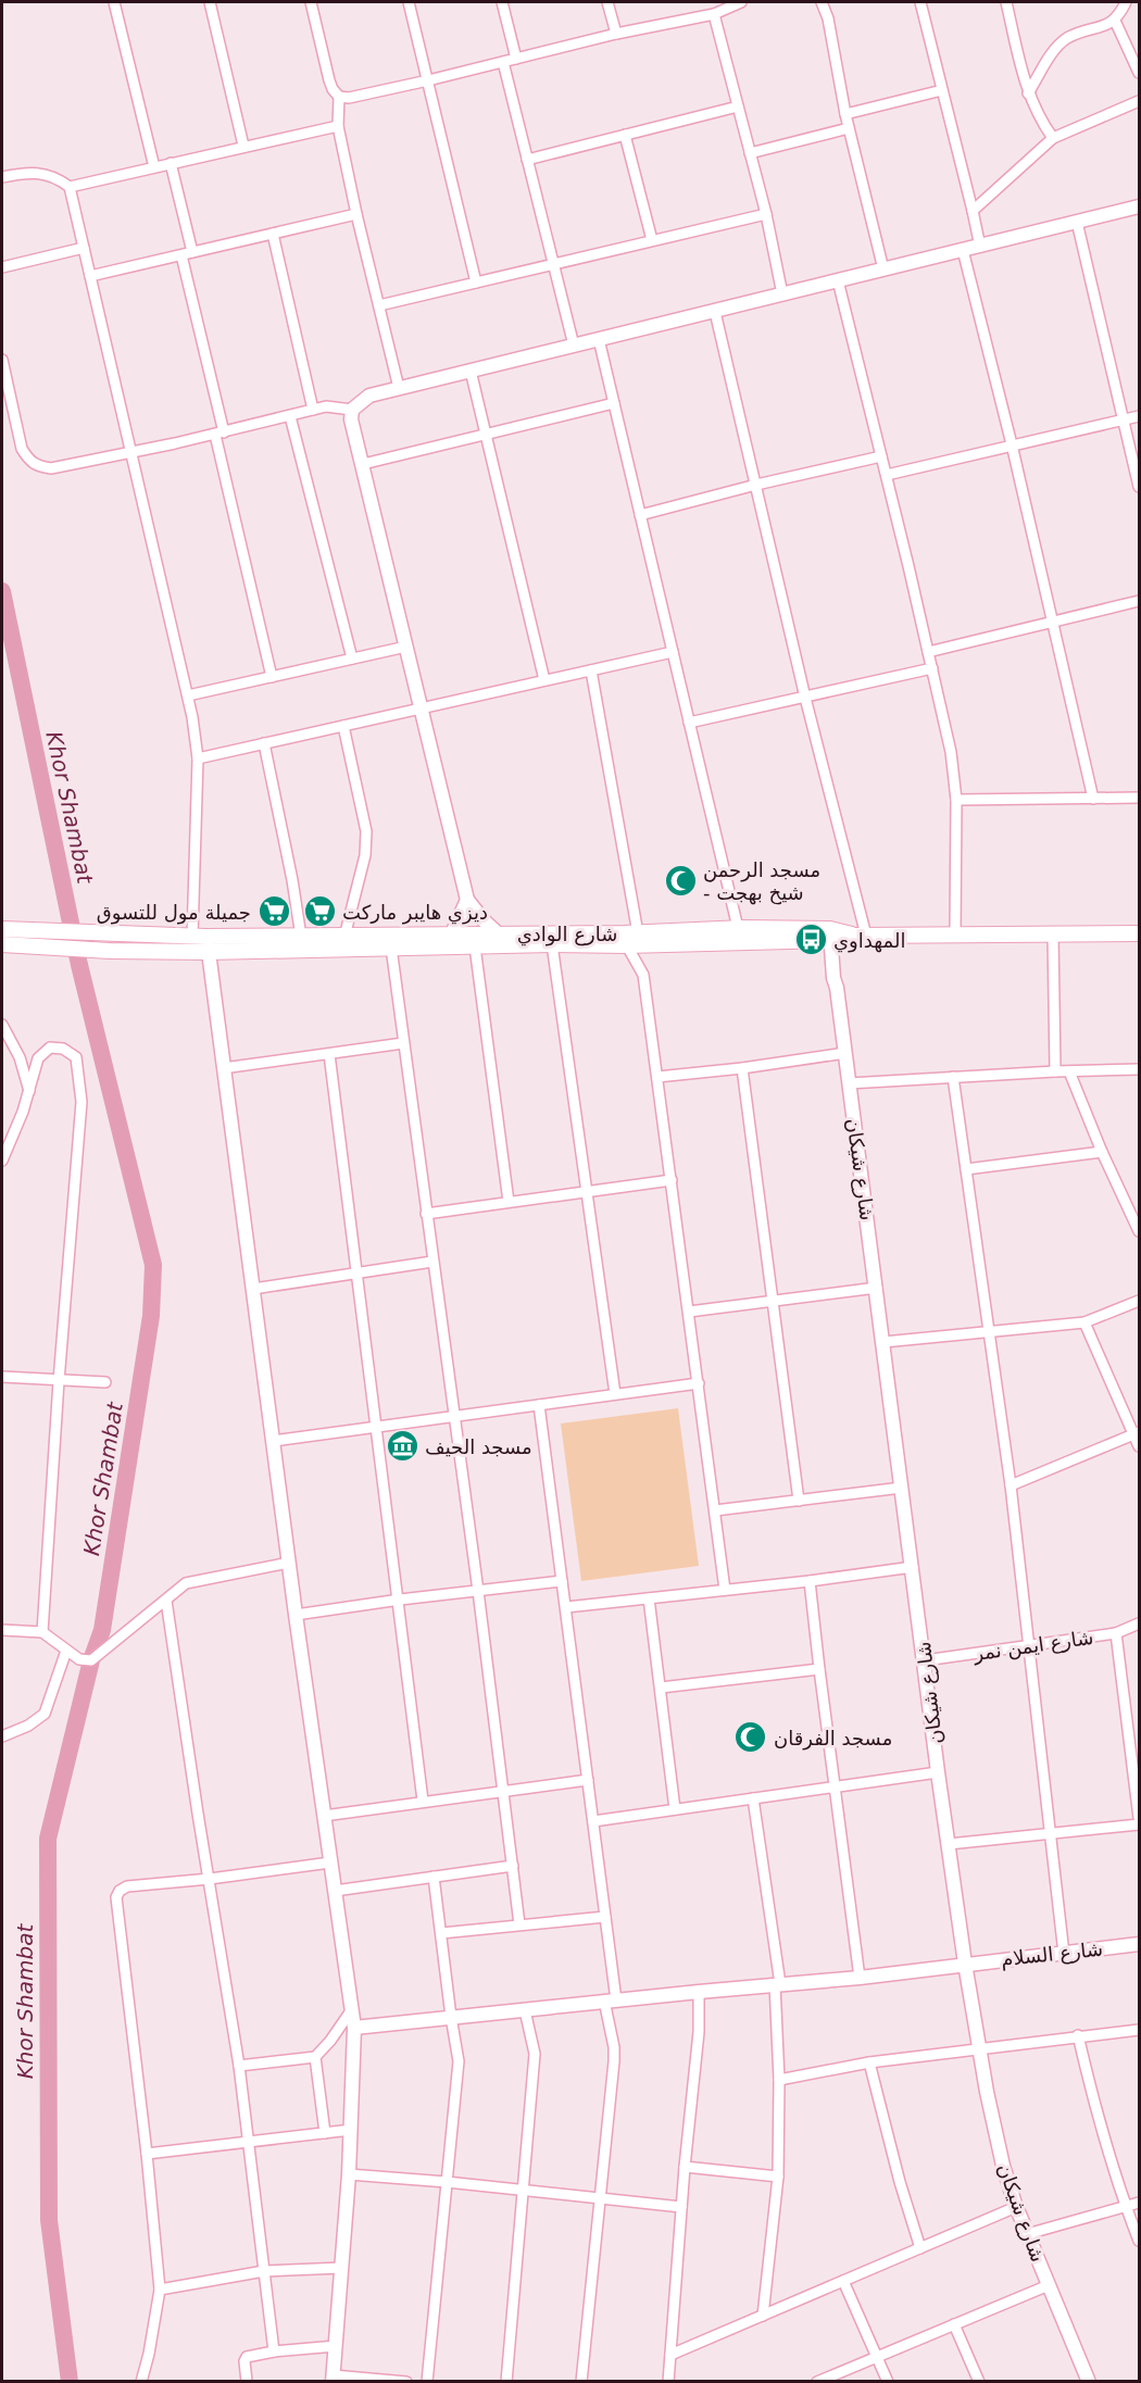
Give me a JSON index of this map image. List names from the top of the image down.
{
  "streets": {
    "main road": ["شارع الوادي"],
    "street": ["شارع شيكان", "شارع ايمن نمر", "شارع السلام"]
  },
  "crossings": [
    ["شارع الوادي", "شارع شيكان"],
    ["شارع شيكان", "شارع ايمن نمر"],
    ["شارع شيكان", "شارع السلام"]
  ],
  "water": ["Khor Shambat"],
  "places": {
    "mosque": ["مسجد الرحمن - شيخ بهجت", "مسجد الفرقان"],
    "supermarket": ["جميلة مول للتسوق", "ديزي هايبر ماركت"],
    "bus stop": ["المهداوي"],
    "museum": ["مسجد الحيف"]
  }
}
